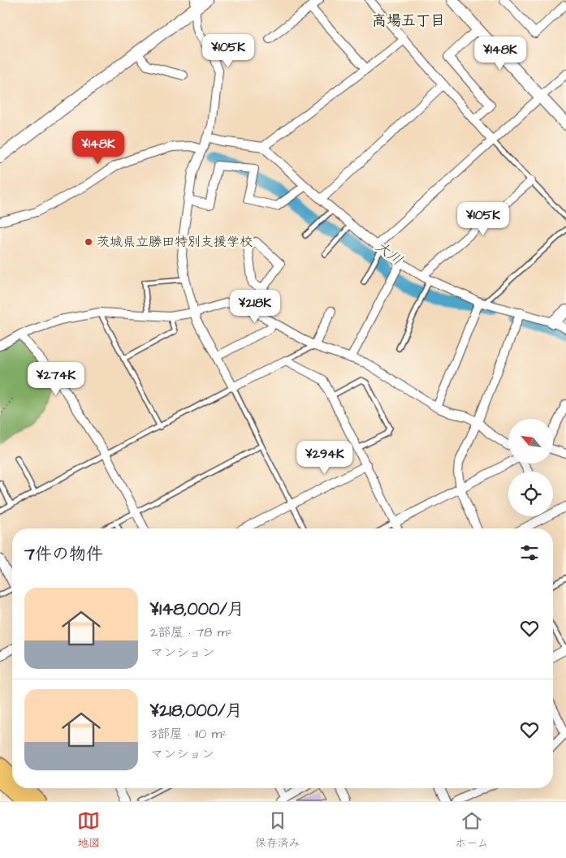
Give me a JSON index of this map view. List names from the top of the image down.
{
  "districts": ["高場五丁目"],
  "water": ["大川"],
  "places": ["茨城県立勝田特別支援学校"],
  "north": "top left",
  "page": {
    "price": [
      "¥105K",
      "¥148K",
      "¥148K",
      "¥105K",
      "¥218K",
      "¥274K",
      "¥294K"
    ],
    "heading": "7件の物件",
    "list": [
      {
        "name": "¥148,000/月",
        "note": "2部屋 · 78 m² · マンション"
      },
      {
        "name": "¥218,000/月",
        "note": "3部屋 · 110 m² · マンション"
      }
    ],
    "tabs": ["地図", "保存済み", "ホーム"]
  }
}
